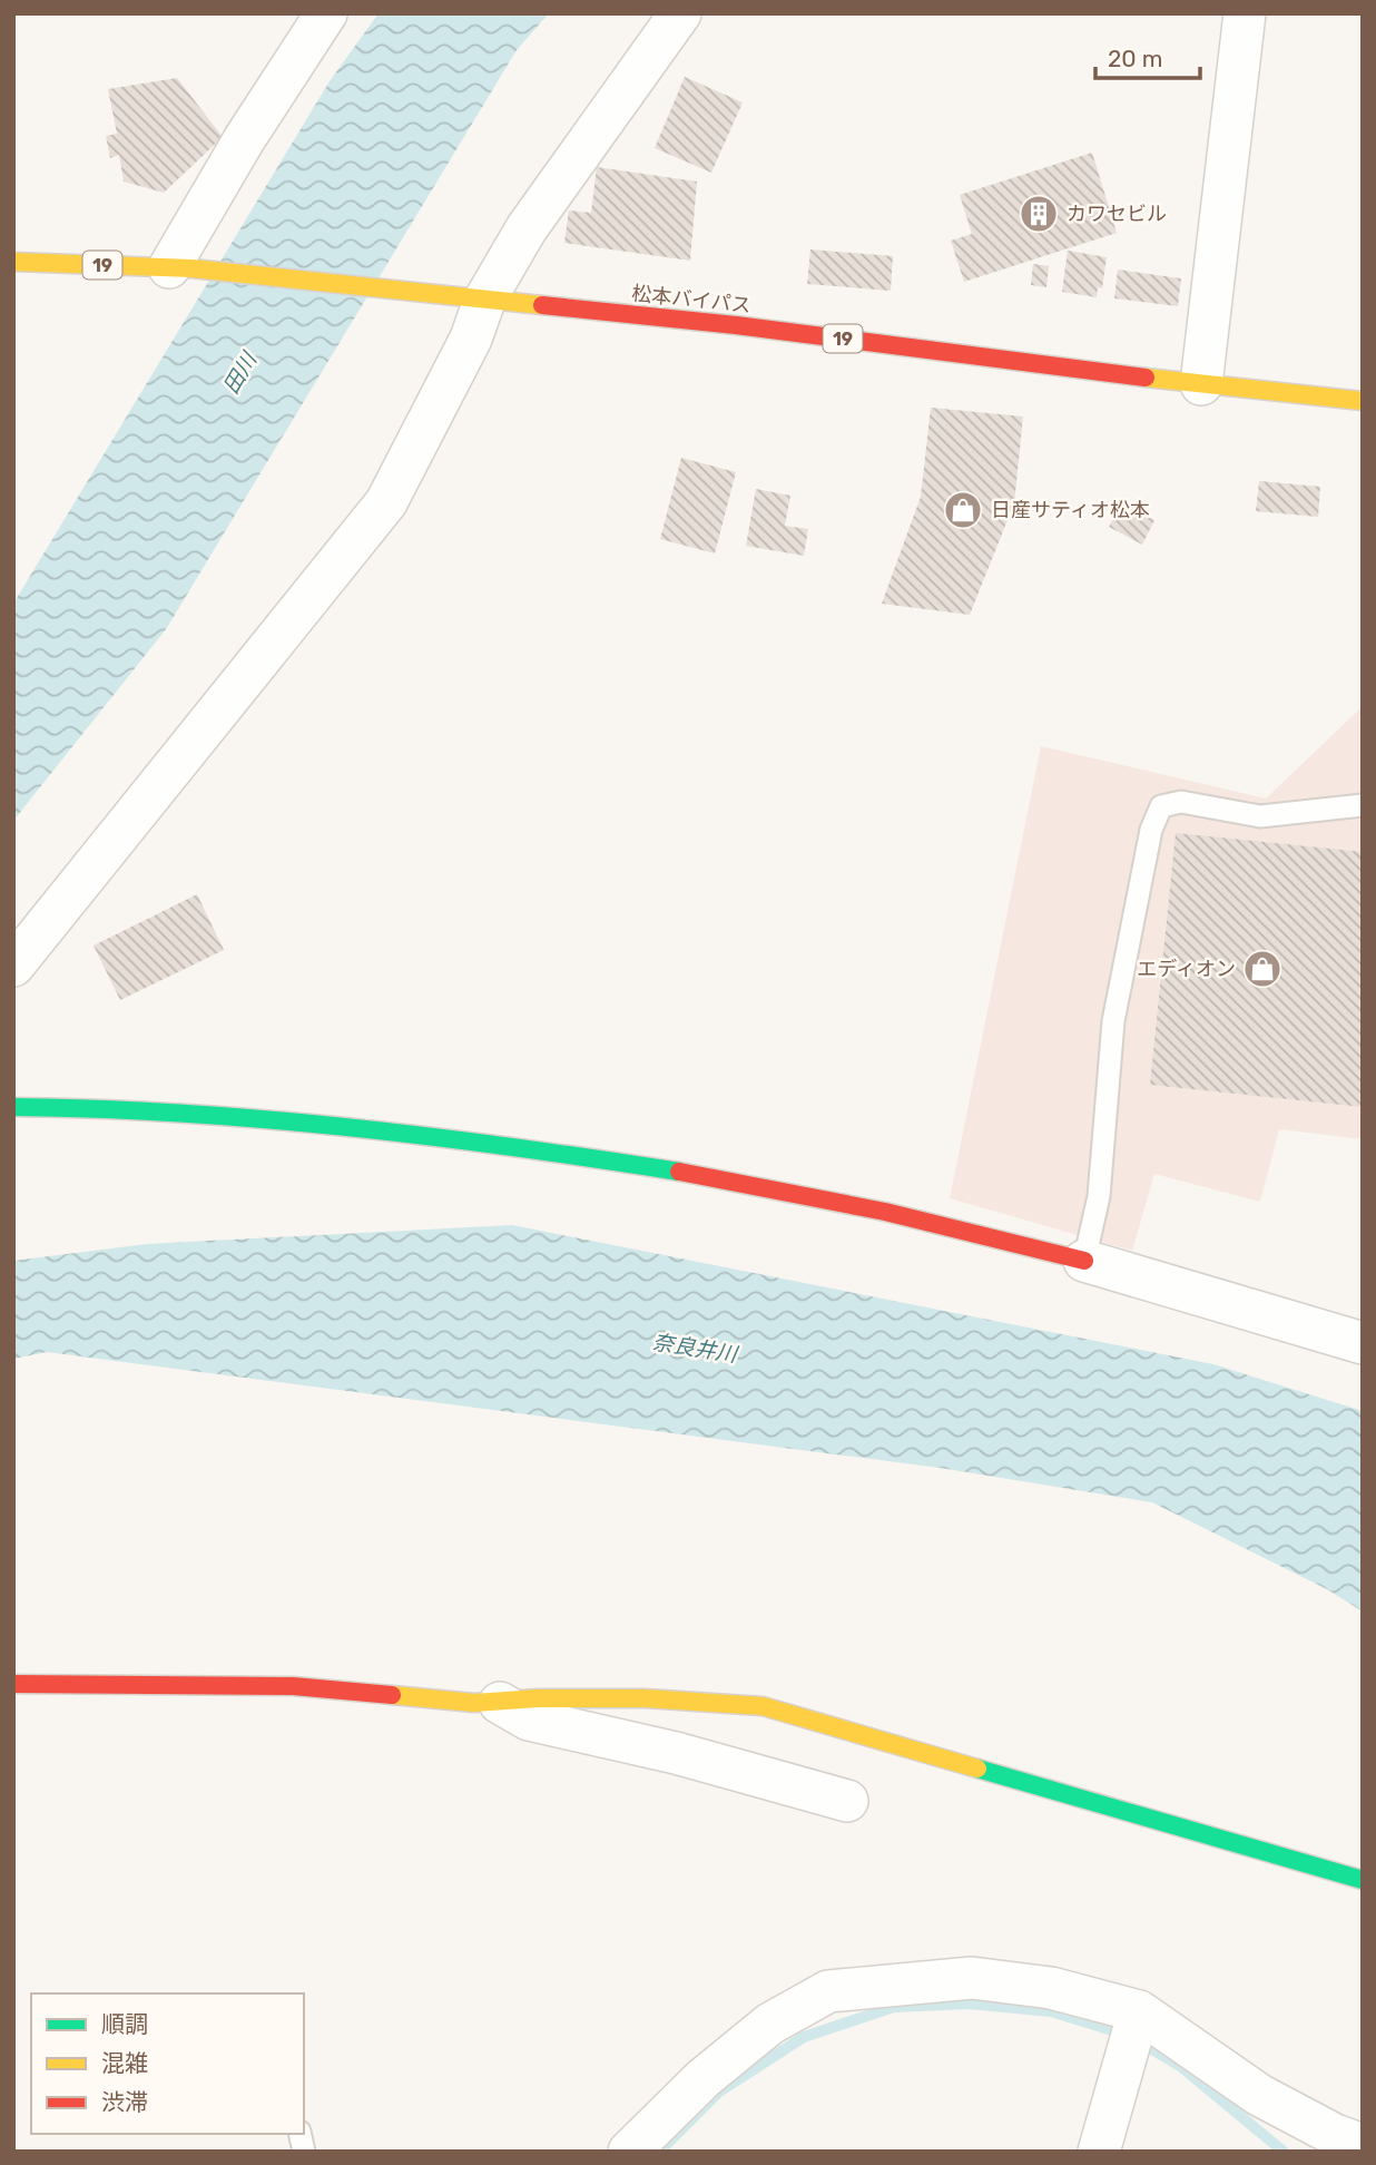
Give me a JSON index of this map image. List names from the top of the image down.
{
  "streets": {
    "main road": ["19", "松本バイパス"]
  },
  "water": ["田川", "奈良井川"],
  "places": {
    "building": ["カワセビル"],
    "shop": ["日産サティオ松本", "エディオン"]
  },
  "legend": ["順調", "混雑", "渋滞"],
  "scale_bar": "20 m"
}
